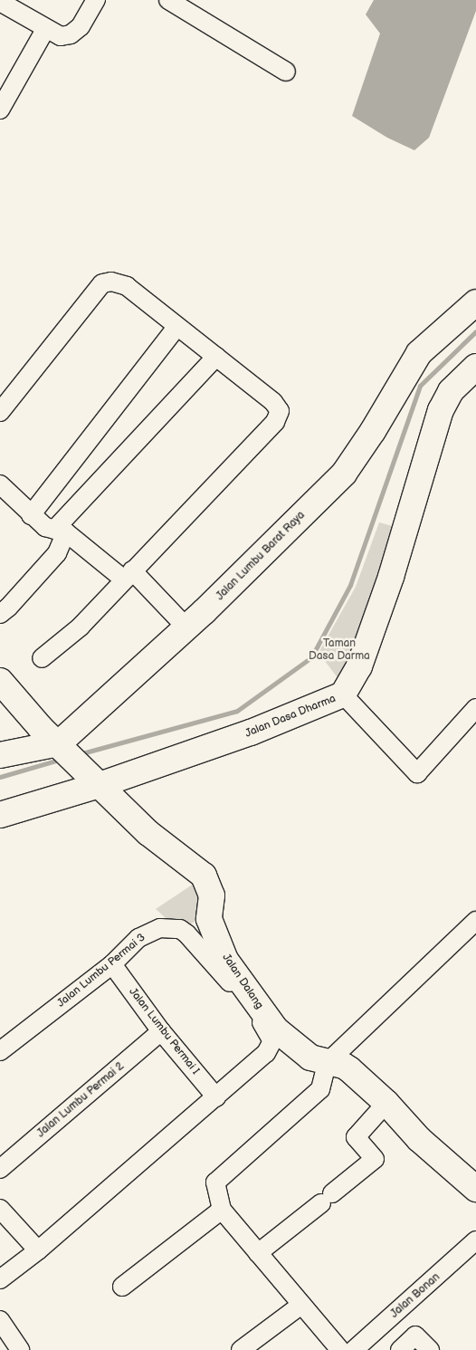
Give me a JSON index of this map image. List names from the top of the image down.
{
  "streets": {
    "street": [
      "Jalan Lumbu Barat Raya",
      "Jalan Dasa Dharma",
      "Jalan Lumbu Permai 3",
      "Jalan Dalang",
      "Jalan Lumbu Permai I",
      "Jalan Lumbu Permai 2",
      "Jalan Bonan"
    ]
  },
  "crossings": [
    ["Jalan Lumbu Barat Raya", "Jalan Dalang"],
    ["Jalan Dasa Dharma", "Jalan Dalang"],
    ["Jalan Lumbu Permai 3", "Jalan Lumbu Permai I"],
    ["Jalan Lumbu Permai I", "Jalan Lumbu Permai 2"]
  ],
  "parks": ["Taman Dasa Darma"]
}
